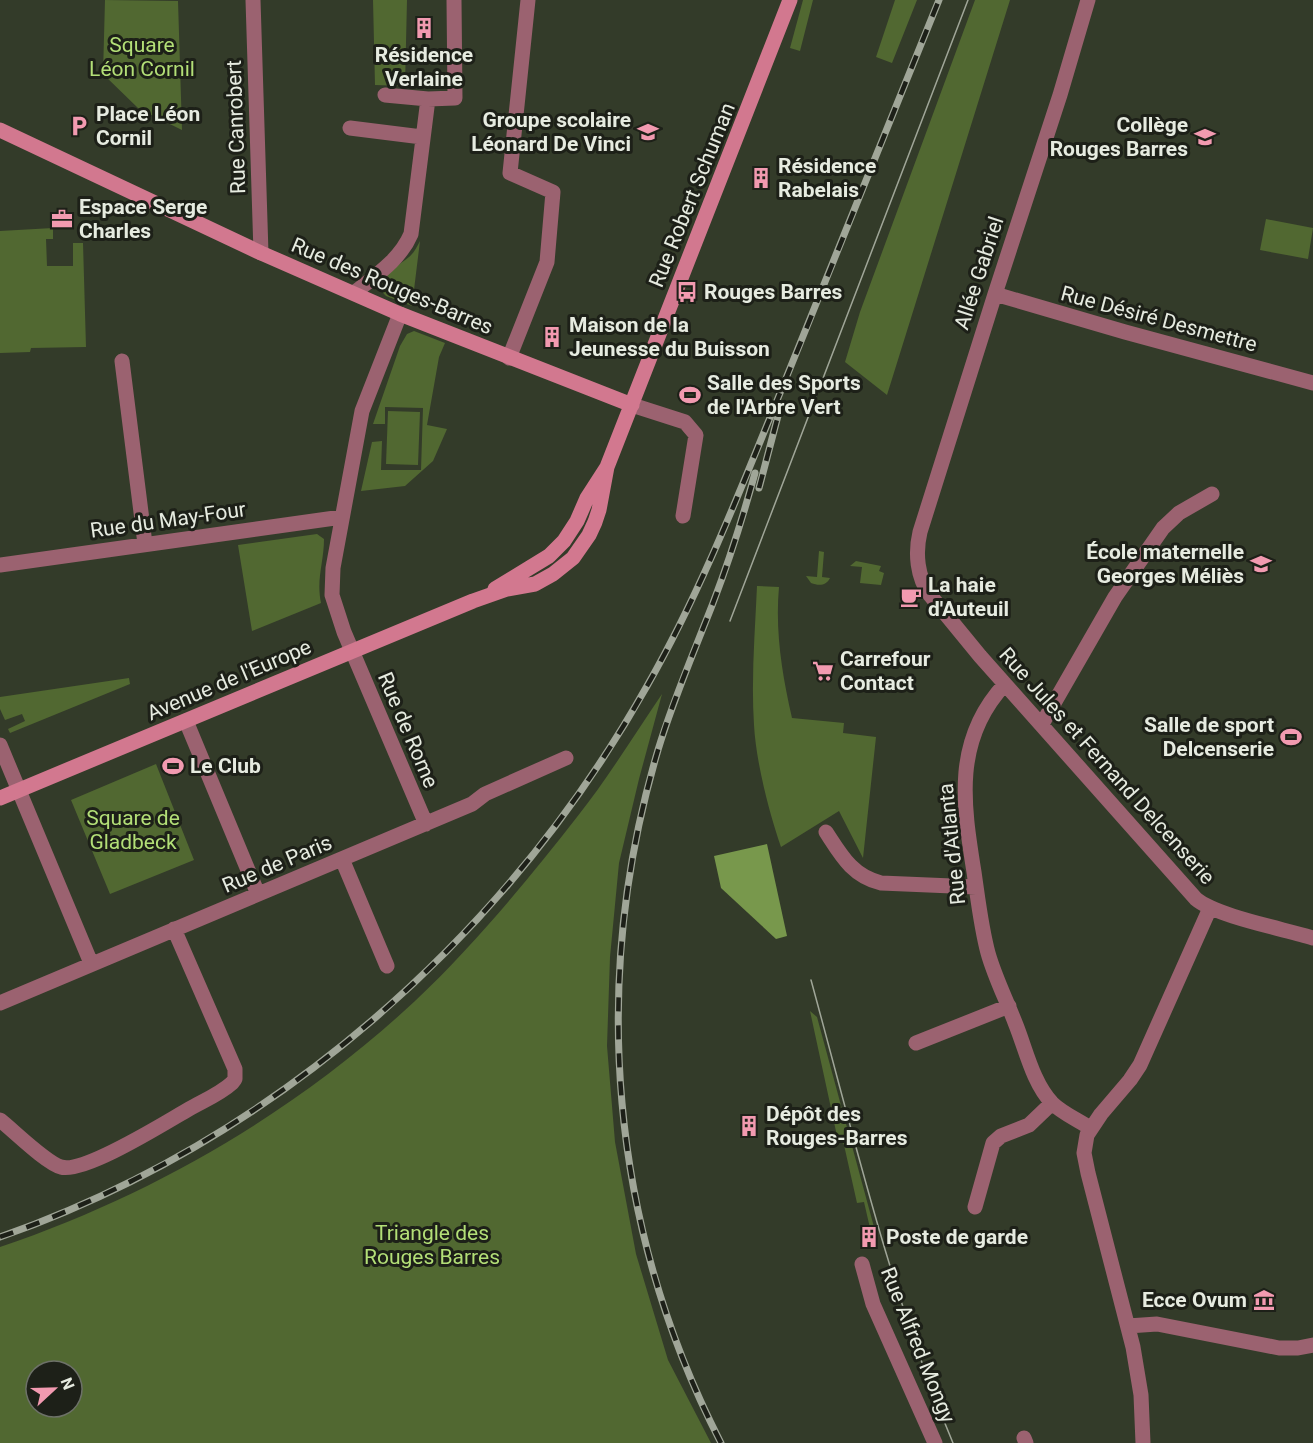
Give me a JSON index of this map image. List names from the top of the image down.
{
  "streets": {
    "street": [
      "Rue Canrobert",
      "Rue Robert Schuman",
      "Allée Gabriel",
      "Rue des Rouges-Barres",
      "Rue Désiré Desmettre",
      "Rue du May-Four",
      "Avenue de l'Europe",
      "Rue de Rome",
      "Rue Jules et Fernand Delcenserie",
      "Rue d'Atlanta",
      "Rue de Paris",
      "Rue Alfred Mongy"
    ]
  },
  "crossings": [
    ["Rue Canrobert", "Rue des Rouges-Barres"],
    ["Rue Robert Schuman", "Rue des Rouges-Barres"],
    ["Rue Robert Schuman", "Avenue de l'Europe"],
    ["Allée Gabriel", "Rue Désiré Desmettre"],
    ["Allée Gabriel", "Rue Jules et Fernand Delcenserie"],
    ["Rue des Rouges-Barres", "Avenue de l'Europe"],
    ["Rue des Rouges-Barres", "Rue de Rome"],
    ["Rue du May-Four", "Rue de Rome"],
    ["Avenue de l'Europe", "Rue de Rome"],
    ["Rue de Rome", "Rue de Paris"],
    ["Rue Jules et Fernand Delcenserie", "Rue d'Atlanta"]
  ],
  "parks": ["Square Léon Cornil", "Square de Gladbeck", "Triangle des Rouges Barres"],
  "places": {
    "building": [
      "Résidence Verlaine",
      "Résidence Rabelais",
      "Maison de la Jeunesse du Buisson",
      "Dépôt des Rouges-Barres",
      "Poste de garde"
    ],
    "parking": ["Place Léon Cornil"],
    "school or university": ["Groupe scolaire Léonard De Vinci", "Collège Rouges Barres", "École maternelle Georges Méliès"],
    "office": ["Espace Serge Charles"],
    "bus stop": ["Rouges Barres"],
    "sports": ["Salle des Sports de l'Arbre Vert", "Salle de sport Delcenserie", "Le Club"],
    "cafe": ["La haie d'Auteuil"],
    "supermarket": ["Carrefour Contact"],
    "museum": ["Ecce Ovum"]
  },
  "north": "right"
}
